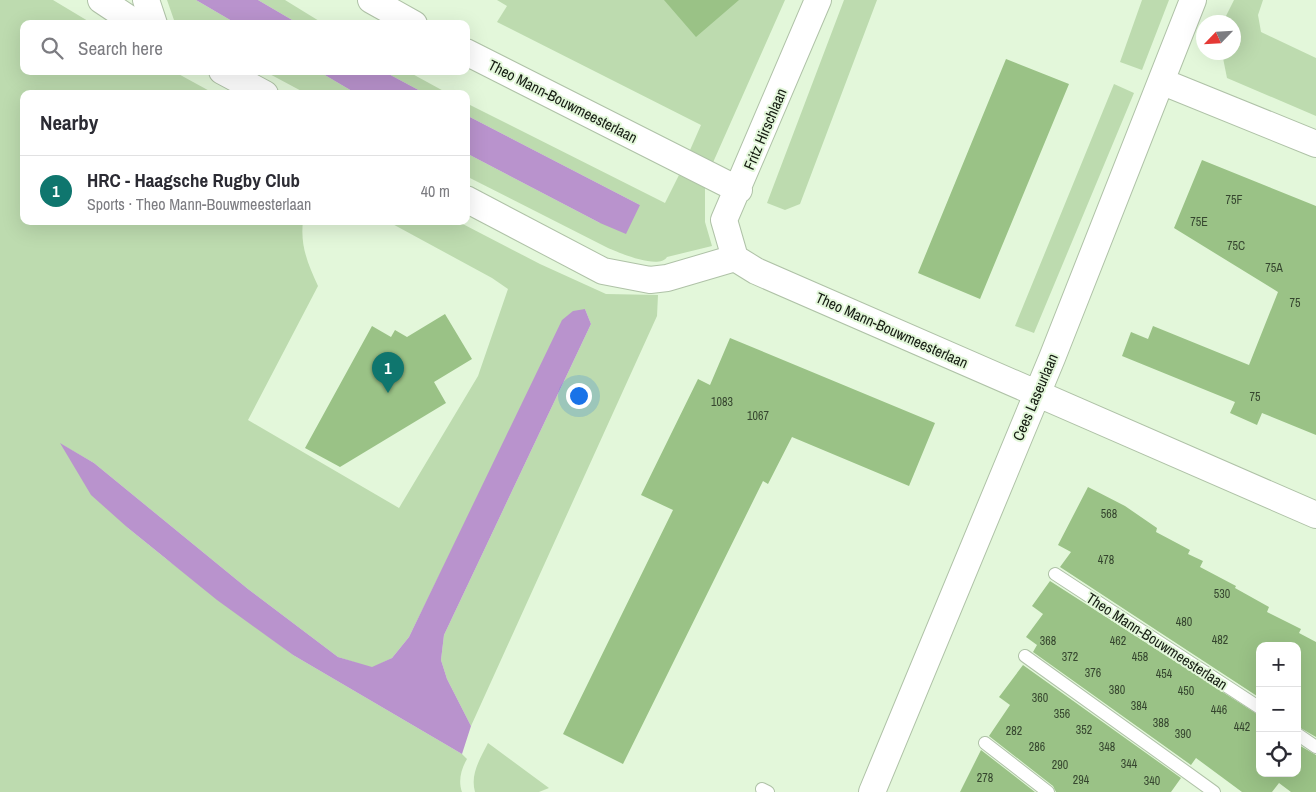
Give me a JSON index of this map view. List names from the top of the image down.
{
  "streets": {
    "street": ["Theo Mann-Bouwmeesterlaan", "Fritz Hirschlaan", "Cees Laseurlaan"]
  },
  "crossings": [
    ["Theo Mann-Bouwmeesterlaan", "Fritz Hirschlaan"],
    ["Theo Mann-Bouwmeesterlaan", "Cees Laseurlaan"]
  ],
  "house_numbers": [
    "75F",
    "75E",
    "75C",
    "75A",
    "75",
    "75",
    "1083",
    "1067",
    "568",
    "478",
    "530",
    "480",
    "482",
    "368",
    "462",
    "372",
    "458",
    "376",
    "454",
    "380",
    "450",
    "360",
    "384",
    "446",
    "356",
    "388",
    "442",
    "352",
    "282",
    "390",
    "286",
    "348",
    "344",
    "290",
    "278",
    "294",
    "340"
  ],
  "north": "bottom left",
  "page": {
    "search": "Search here",
    "heading": "Nearby",
    "list": [
      {
        "mark": "1",
        "name": "HRC - Haagsche Rugby Club",
        "note": "Sports · Theo Mann-Bouwmeesterlaan",
        "value": "40 m"
      }
    ],
    "pins": "1",
    "map_buttons": ["+", "−"]
  }
}
